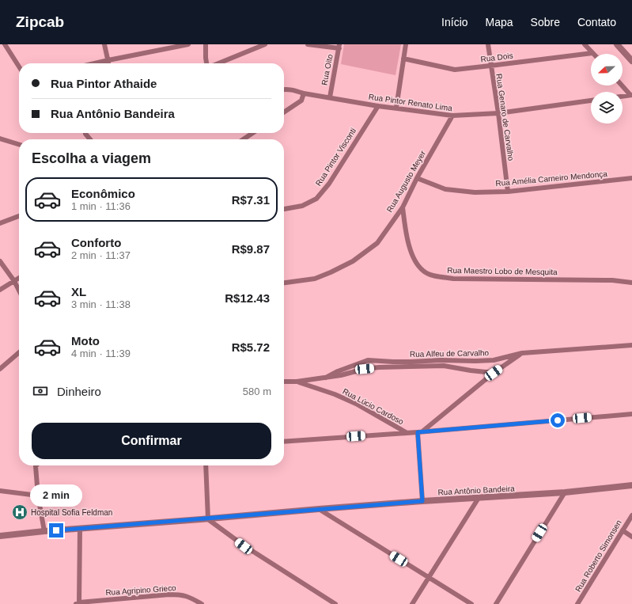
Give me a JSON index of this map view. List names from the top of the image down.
{
  "streets": {
    "street": [
      "Rua Dois",
      "Rua Oito",
      "Rua Pintor Renato Lima",
      "Rua Genaro de Carvalho",
      "Rua Pintor Visconti",
      "Rua Amélia Carneiro Mendonça",
      "Rua Augusto Meyer",
      "Rua Maestro Lobo de Mesquita",
      "Rua Alfeu de Carvalho",
      "Rua Lúcio Cardoso",
      "Rua Antônio Bandeira",
      "Rua Roberto Simonsen",
      "Rua Agripino Grieco"
    ]
  },
  "crossings": [
    ["Rua Dois", "Rua Genaro de Carvalho"],
    ["Rua Oito", "Rua Pintor Renato Lima"],
    ["Rua Pintor Renato Lima", "Rua Genaro de Carvalho"],
    ["Rua Pintor Renato Lima", "Rua Pintor Visconti"],
    ["Rua Pintor Renato Lima", "Rua Augusto Meyer"],
    ["Rua Genaro de Carvalho", "Rua Amélia Carneiro Mendonça"],
    ["Rua Amélia Carneiro Mendonça", "Rua Augusto Meyer"],
    ["Rua Augusto Meyer", "Rua Maestro Lobo de Mesquita"],
    ["Rua Alfeu de Carvalho", "Rua Lúcio Cardoso"]
  ],
  "places": {
    "hospital": ["Hospital Sofia Feldman"]
  },
  "north": "left",
  "page": {
    "header": "Zipcab",
    "nav": [
      "Início",
      "Mapa",
      "Sobre",
      "Contato"
    ],
    "banner": ["Rua Pintor Athaide", "Rua Antônio Bandeira"],
    "heading": "Escolha a viagem",
    "list": [
      {
        "name": "Econômico",
        "note": "1 min · 11:36",
        "value": "R$7.31"
      },
      {
        "name": "Conforto",
        "note": "2 min · 11:37",
        "value": "R$9.87"
      },
      {
        "name": "XL",
        "note": "3 min · 11:38",
        "value": "R$12.43"
      },
      {
        "name": "Moto",
        "note": "4 min · 11:39",
        "value": "R$5.72"
      }
    ],
    "pay": ["Dinheiro", "580 m"],
    "buttons": "Confirmar",
    "bubble": "2 min"
  }
}
